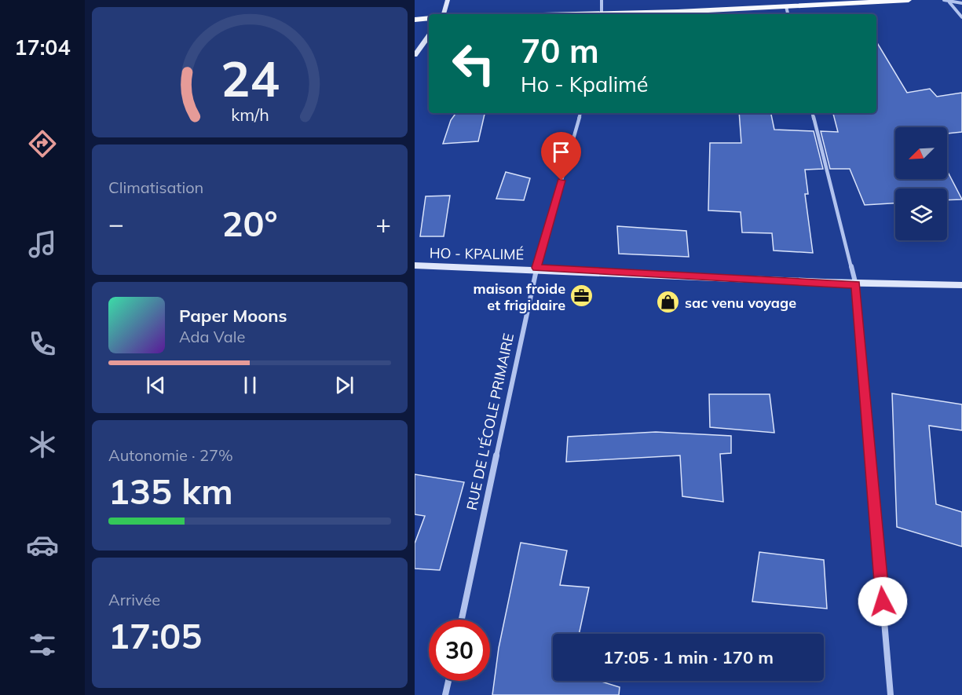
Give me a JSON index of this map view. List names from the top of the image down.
{
  "streets": {
    "main road": ["HO - KPALIMÉ"],
    "street": ["RUE DE L'ÉCOLE PRIMAIRE"]
  },
  "crossings": [
    ["HO - KPALIMÉ", "RUE DE L'ÉCOLE PRIMAIRE"]
  ],
  "places": {
    "office": ["maison froide et frigidaire"],
    "shop": ["sac venu voyage"]
  },
  "north": "bottom left",
  "page": {
    "tabs": "17:04",
    "turn": ["70 m", "Ho - Kpalimé"],
    "tile": [
      "Climatisation",
      ["Autonomie · 27%", "135 km"],
      ["Arrivée", "17:05"]
    ],
    "heat": ["−", "20°", "+"],
    "song": ["Paper Moons", "Ada Vale"],
    "limit": "30",
    "trip": "17:05 · 1 min · 170 m",
    "gauge": ["24", "km/h"]
  }
}
